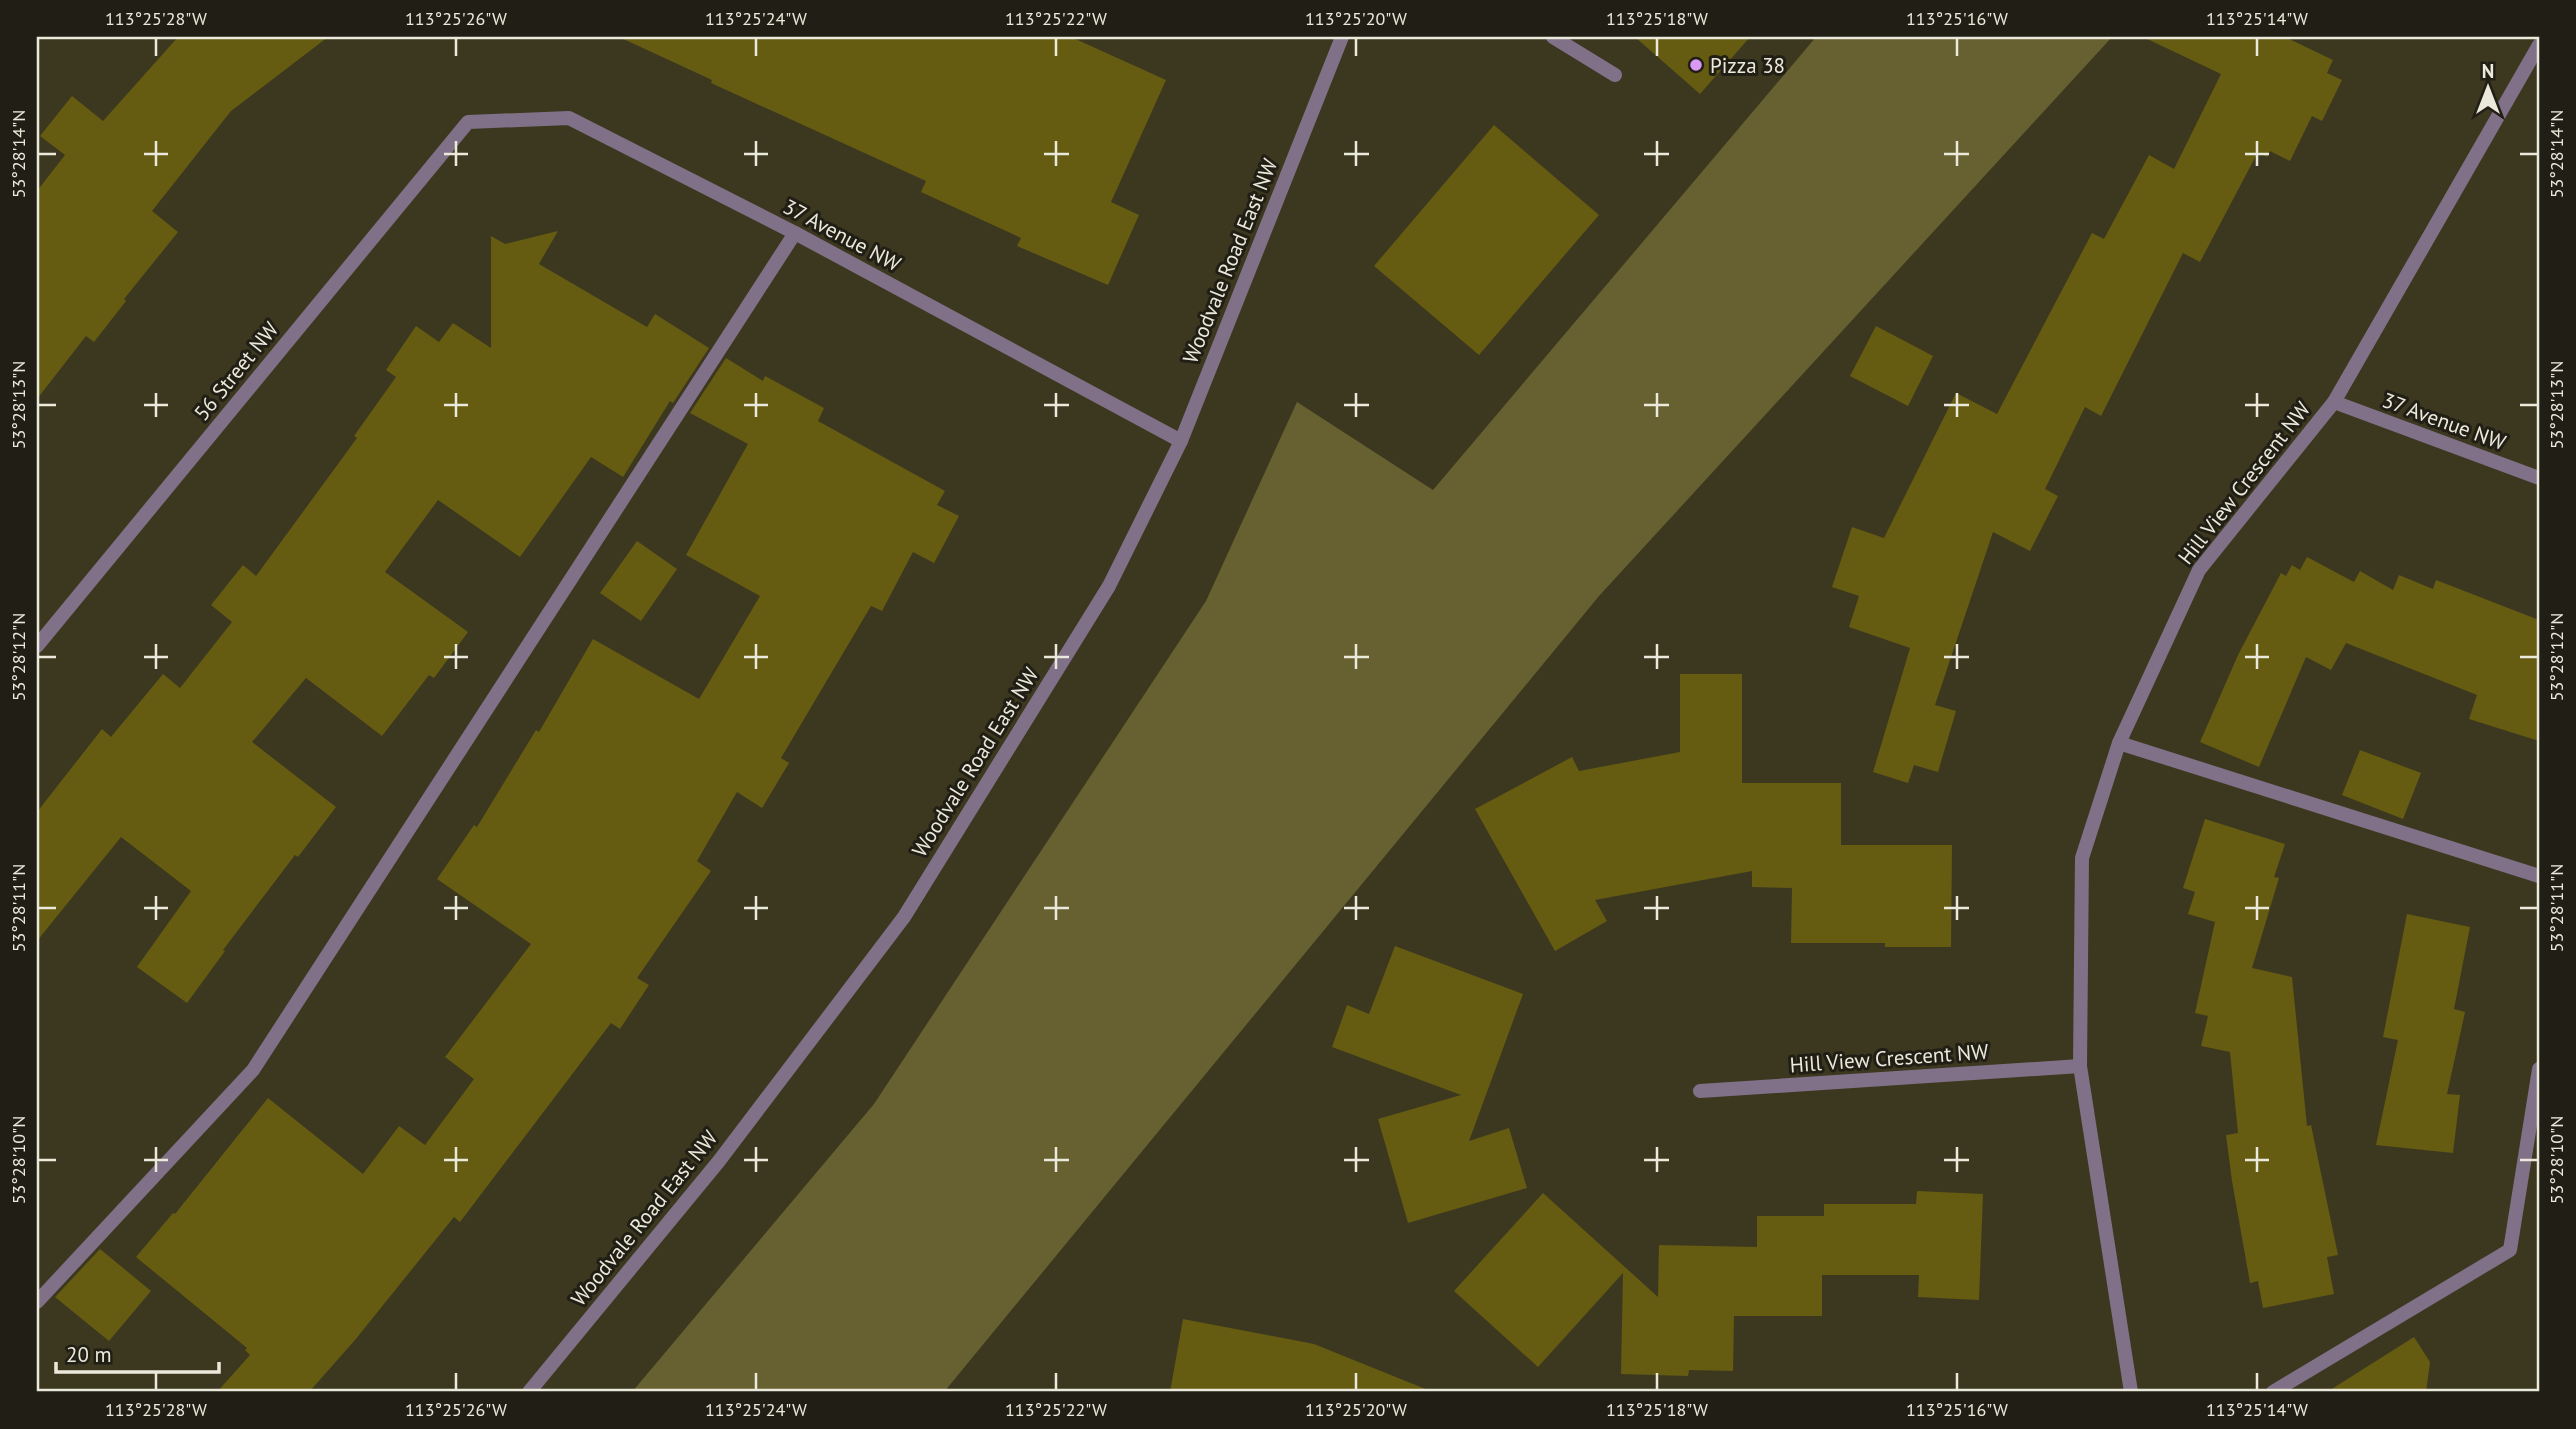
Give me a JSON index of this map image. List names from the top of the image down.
{
  "streets": {
    "street": [
      "37 Avenue NW",
      "Woodvale Road East NW",
      "56 Street NW",
      "Hill View Crescent NW"
    ]
  },
  "crossings": [
    ["37 Avenue NW", "Woodvale Road East NW"],
    ["37 Avenue NW", "56 Street NW"],
    ["37 Avenue NW", "Hill View Crescent NW"]
  ],
  "places": ["Pizza 38"],
  "scale_bar": "20 m",
  "north": "top",
  "coordinates": [
    "113°25'28\"W",
    "113°25'26\"W",
    "113°25'24\"W",
    "113°25'22\"W",
    "113°25'20\"W",
    "113°25'18\"W",
    "113°25'16\"W",
    "113°25'14\"W",
    "53°28'14\"N",
    "53°28'13\"N",
    "53°28'12\"N",
    "53°28'11\"N",
    "53°28'10\"N"
  ]
}
